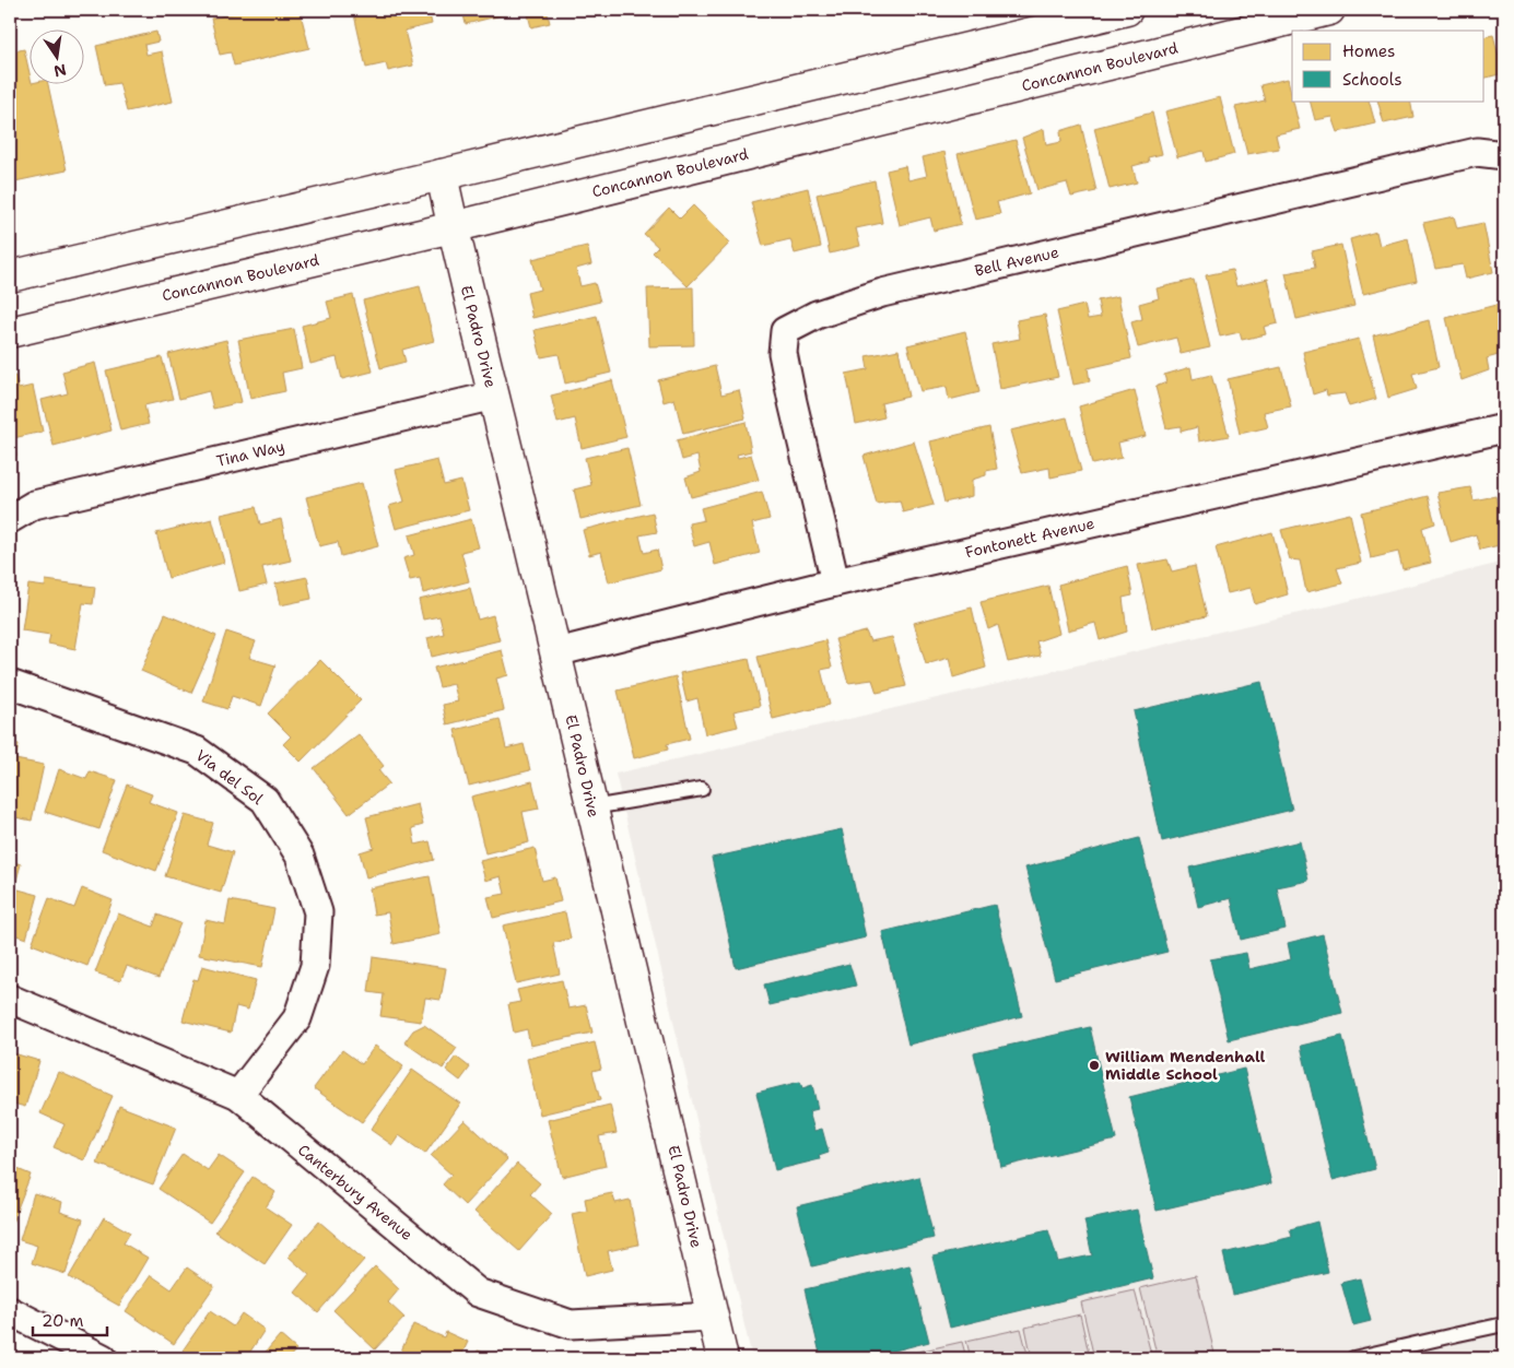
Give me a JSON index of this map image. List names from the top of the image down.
{
  "streets": {
    "main road": ["Concannon Boulevard", "El Padro Drive"],
    "street": [
      "Bell Avenue",
      "Tina Way",
      "Fontonett Avenue",
      "Via del Sol",
      "Canterbury Avenue"
    ]
  },
  "crossings": [
    ["Concannon Boulevard", "El Padro Drive"],
    ["Bell Avenue", "Fontonett Avenue"],
    ["El Padro Drive", "Tina Way"],
    ["El Padro Drive", "Fontonett Avenue"],
    ["El Padro Drive", "Canterbury Avenue"],
    ["Via del Sol", "Canterbury Avenue"]
  ],
  "places": ["William Mendenhall Middle School"],
  "legend": ["Homes", "Schools"],
  "scale_bar": "20 m",
  "north": "bottom"
}
